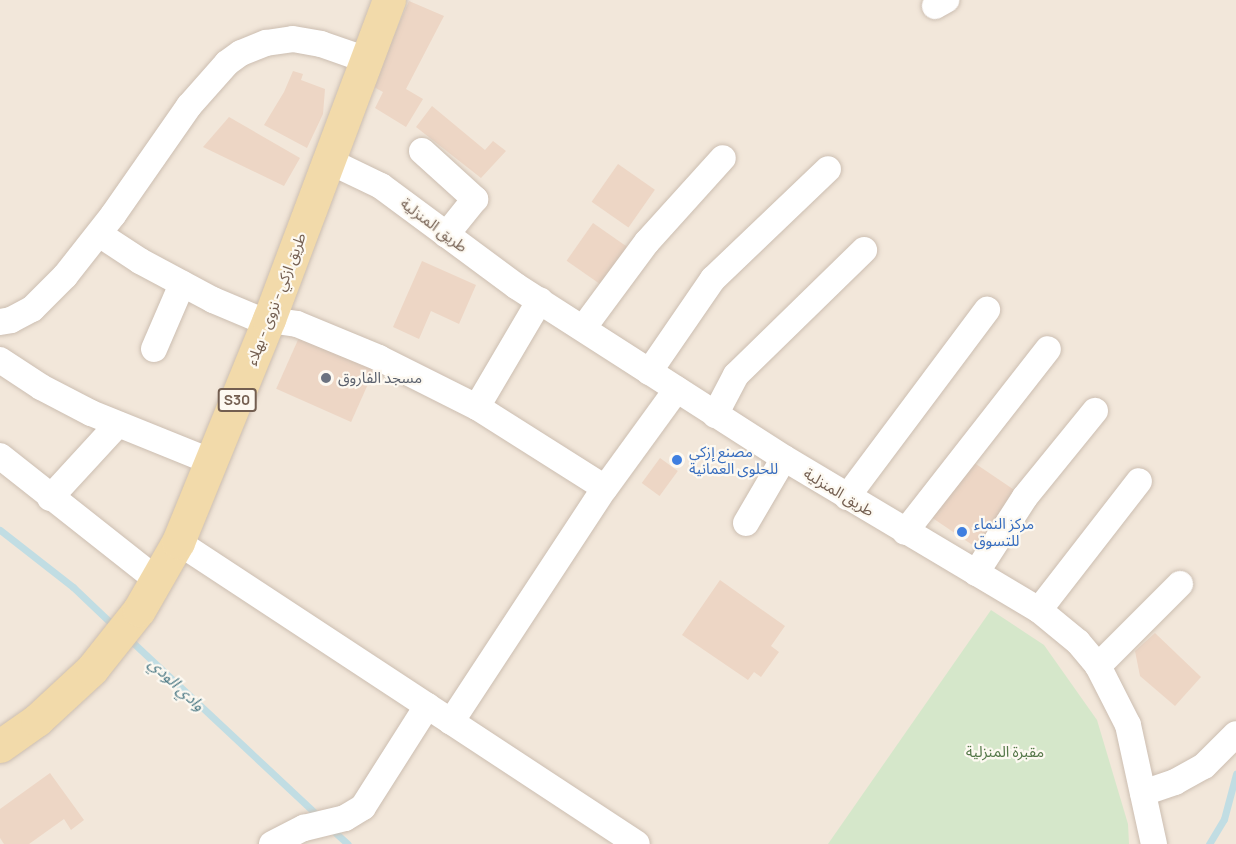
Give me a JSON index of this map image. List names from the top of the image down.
{
  "streets": {
    "main road": ["طريق ازكي - نزوى - بهلاء", "S30"],
    "street": ["طريق المنزلية"]
  },
  "crossings": [
    ["طريق المنزلية", "طريق ازكي - نزوى - بهلاء"]
  ],
  "water": ["وادي الودي"],
  "parks": ["مقبرة المنزلية"],
  "places": ["مسجد الفاروق", "مصنع إزكي للحلوى العمانية", "مركز النماء للتسوق"]
}
